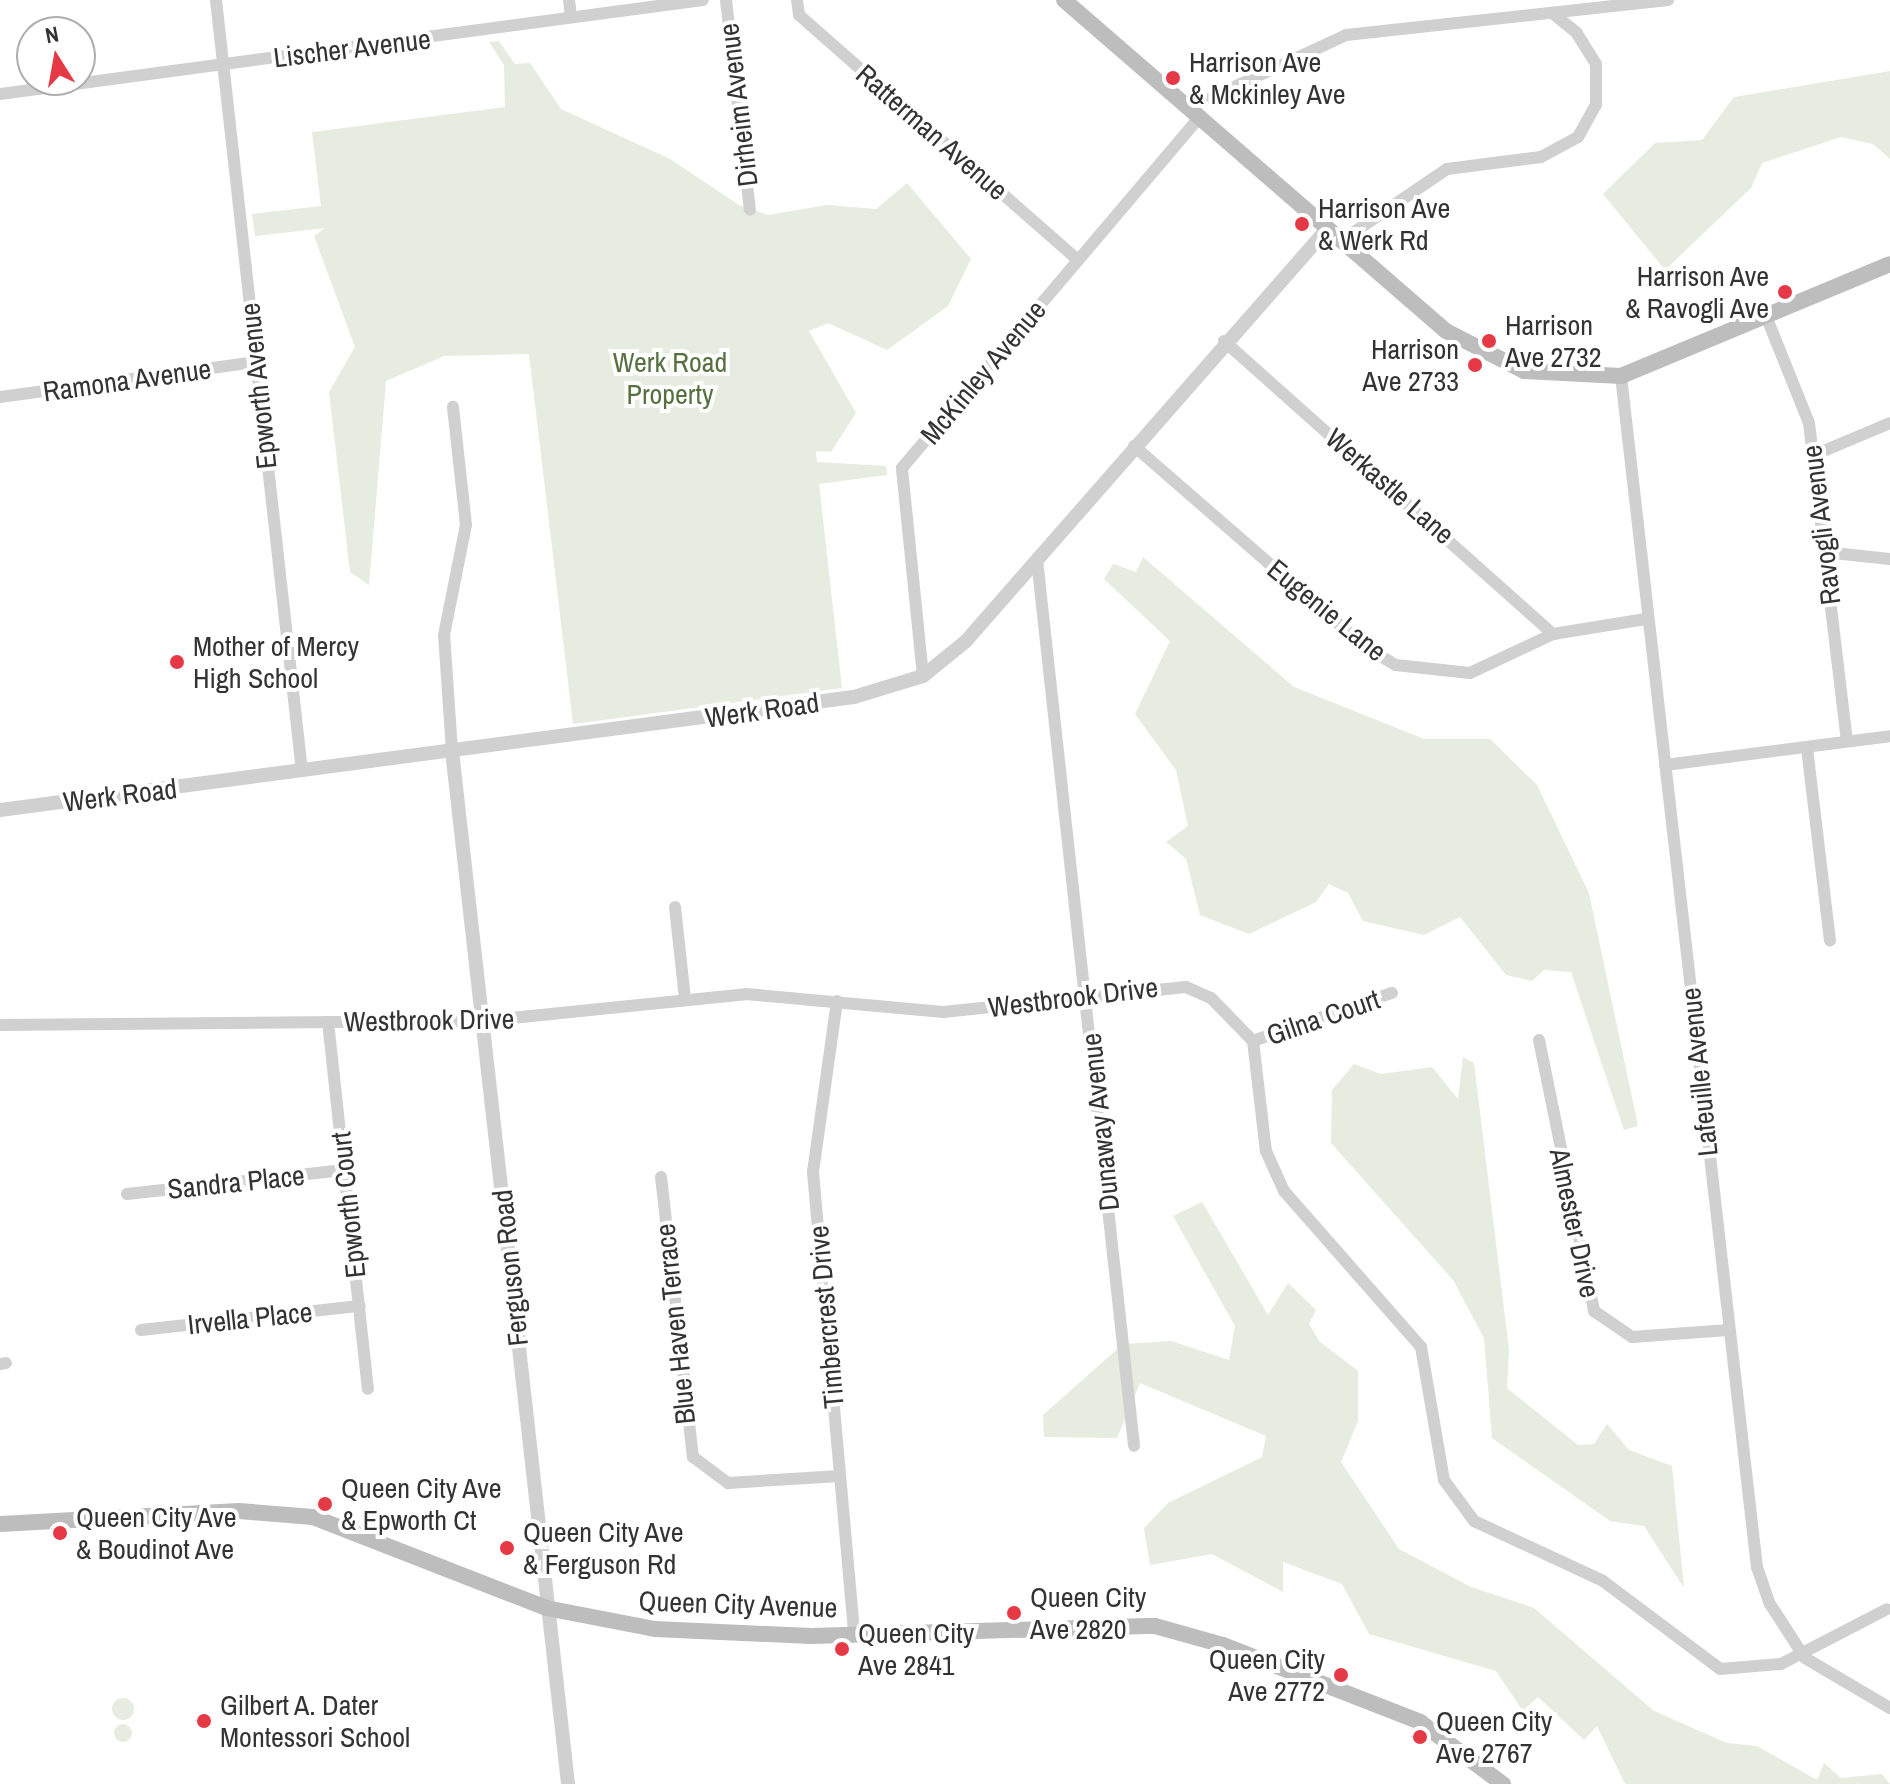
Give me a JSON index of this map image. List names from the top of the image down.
{
  "streets": {
    "main road": ["Queen City Avenue"],
    "street": [
      "Lischer Avenue",
      "Dirheim Avenue",
      "Ratterman Avenue",
      "McKinley Avenue",
      "Ramona Avenue",
      "Epworth Avenue",
      "Werkastle Lane",
      "Ravogli Avenue",
      "Eugenie Lane",
      "Werk Road",
      "Westbrook Drive",
      "Gilna Court",
      "Lafeuille Avenue",
      "Dunaway Avenue",
      "Sandra Place",
      "Epworth Court",
      "Almester Drive",
      "Ferguson Road",
      "Timbercrest Drive",
      "Irvella Place",
      "Blue Haven Terrace"
    ]
  },
  "crossings": [
    ["Lischer Avenue", "Epworth Avenue"],
    ["Ratterman Avenue", "McKinley Avenue"],
    ["McKinley Avenue", "Werk Road"],
    ["Ramona Avenue", "Epworth Avenue"],
    ["Epworth Avenue", "Werk Road"],
    ["Werkastle Lane", "Eugenie Lane"],
    ["Werkastle Lane", "Werk Road"],
    ["Eugenie Lane", "Werk Road"],
    ["Eugenie Lane", "Lafeuille Avenue"],
    ["Werk Road", "Dunaway Avenue"],
    ["Werk Road", "Ferguson Road"],
    ["Westbrook Drive", "Gilna Court"],
    ["Westbrook Drive", "Dunaway Avenue"],
    ["Westbrook Drive", "Epworth Court"],
    ["Westbrook Drive", "Ferguson Road"],
    ["Westbrook Drive", "Timbercrest Drive"],
    ["Lafeuille Avenue", "Almester Drive"],
    ["Sandra Place", "Epworth Court"],
    ["Epworth Court", "Irvella Place"],
    ["Ferguson Road", "Queen City Avenue"],
    ["Timbercrest Drive", "Blue Haven Terrace"],
    ["Timbercrest Drive", "Queen City Avenue"]
  ],
  "parks": ["Werk Road Property"],
  "places": [
    "Harrison Ave & Mckinley Ave",
    "Harrison Ave & Werk Rd",
    "Harrison Ave & Ravogli Ave",
    "Harrison Ave 2732",
    "Harrison Ave 2733",
    "Mother of Mercy High School",
    "Queen City Ave & Epworth Ct",
    "Queen City Ave & Boudinot Ave",
    "Queen City Ave & Ferguson Rd",
    "Queen City Ave 2820",
    "Queen City Ave 2841",
    "Queen City Ave 2772",
    "Gilbert A. Dater Montessori School",
    "Queen City Ave 2767"
  ],
  "north": "top"
}
